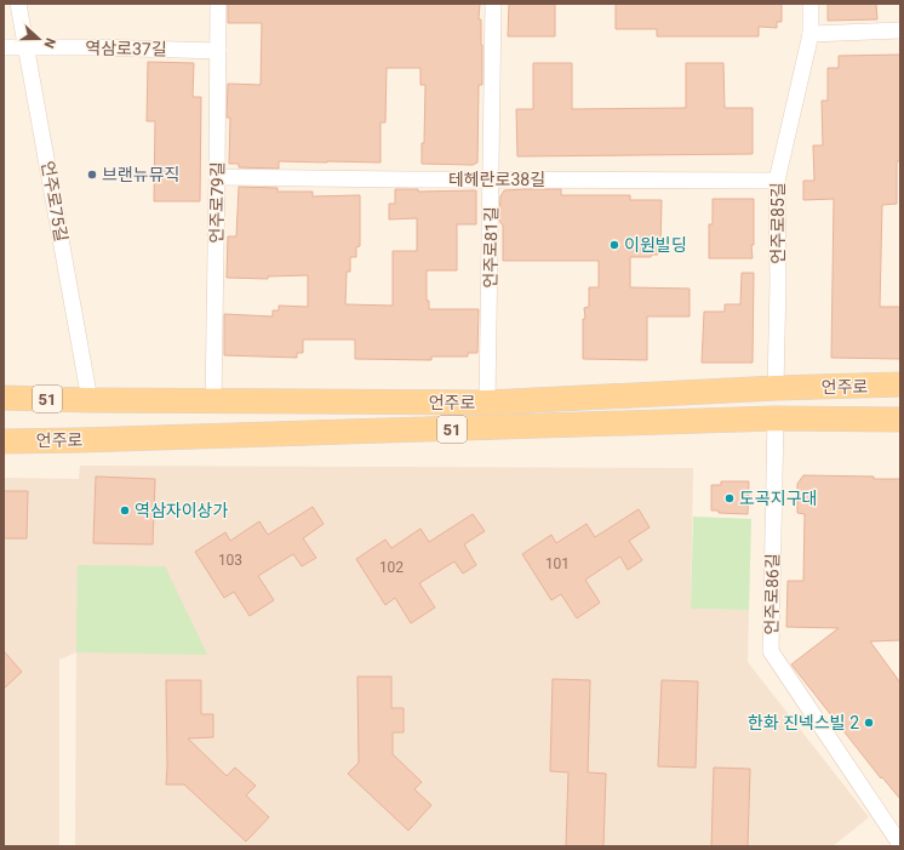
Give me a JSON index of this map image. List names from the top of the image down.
{
  "streets": {
    "main road": ["언주로", "51"],
    "street": [
      "역삼로37길",
      "테헤란로38길",
      "언주로75길",
      "언주로79길",
      "언주로85길",
      "언주로81길",
      "언주로86길"
    ]
  },
  "crossings": [
    ["역삼로37길", "언주로75길"],
    ["역삼로37길", "언주로79길"],
    ["테헤란로38길", "언주로79길"],
    ["테헤란로38길", "언주로85길"],
    ["테헤란로38길", "언주로81길"],
    ["언주로75길", "언주로"],
    ["언주로79길", "언주로"],
    ["언주로85길", "언주로"],
    ["언주로81길", "언주로"],
    ["언주로", "언주로86길"]
  ],
  "places": [
    "브랜뉴뮤직",
    "이원빌딩",
    "도곡지구대",
    "역삼자이상가",
    "한화 진넥스빌 2"
  ],
  "house_numbers": ["103", "101", "102"],
  "north": "right"
}
